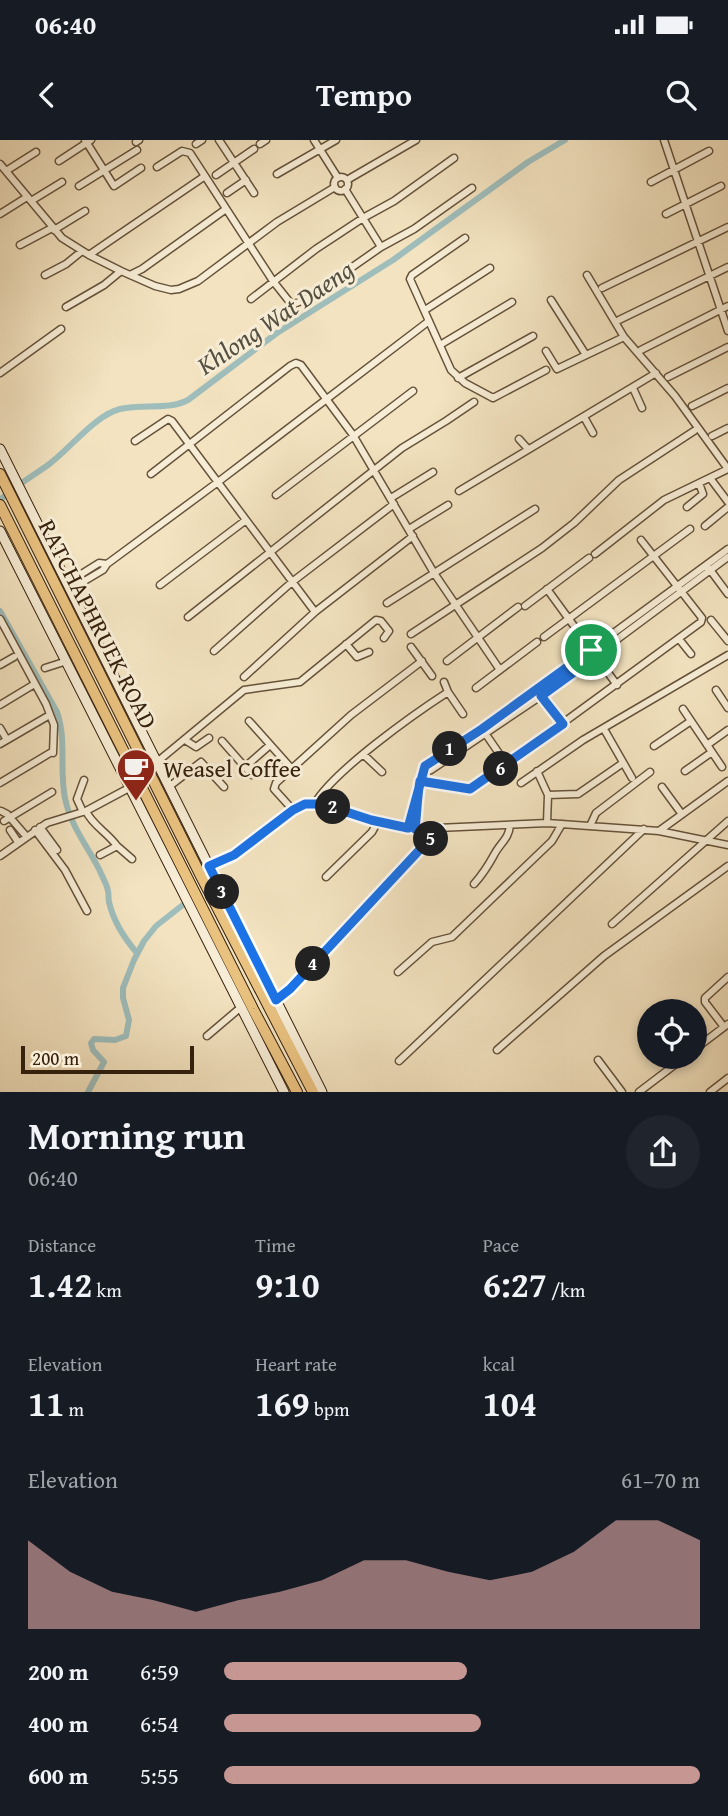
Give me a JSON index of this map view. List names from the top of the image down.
{
  "streets": {
    "main road": ["RATCHAPHRUEK ROAD"]
  },
  "water": ["Khlong Wat Daeng"],
  "places": {
    "cafe": ["Weasel Coffee"]
  },
  "scale_bar": "200 m",
  "page": {
    "status": "06:40",
    "header": "Tempo",
    "pins": [
      "1",
      "6",
      "2",
      "5",
      "3",
      "4"
    ],
    "scale": "200 m",
    "heading": ["Morning run", "06:40"],
    "stats": [
      ["Distance", "1.42 km"],
      ["Time", "9:10"],
      ["Pace", "6:27 /km"],
      ["Elevation", "11 m"],
      ["Heart rate", "169 bpm"],
      ["kcal", "104"]
    ],
    "chart": ["Elevation", "61–70 m"],
    "list": [
      {
        "name": "200 m",
        "note": "6:59"
      },
      {
        "name": "400 m",
        "note": "6:54"
      },
      {
        "name": "600 m",
        "note": "5:55"
      }
    ]
  }
}
